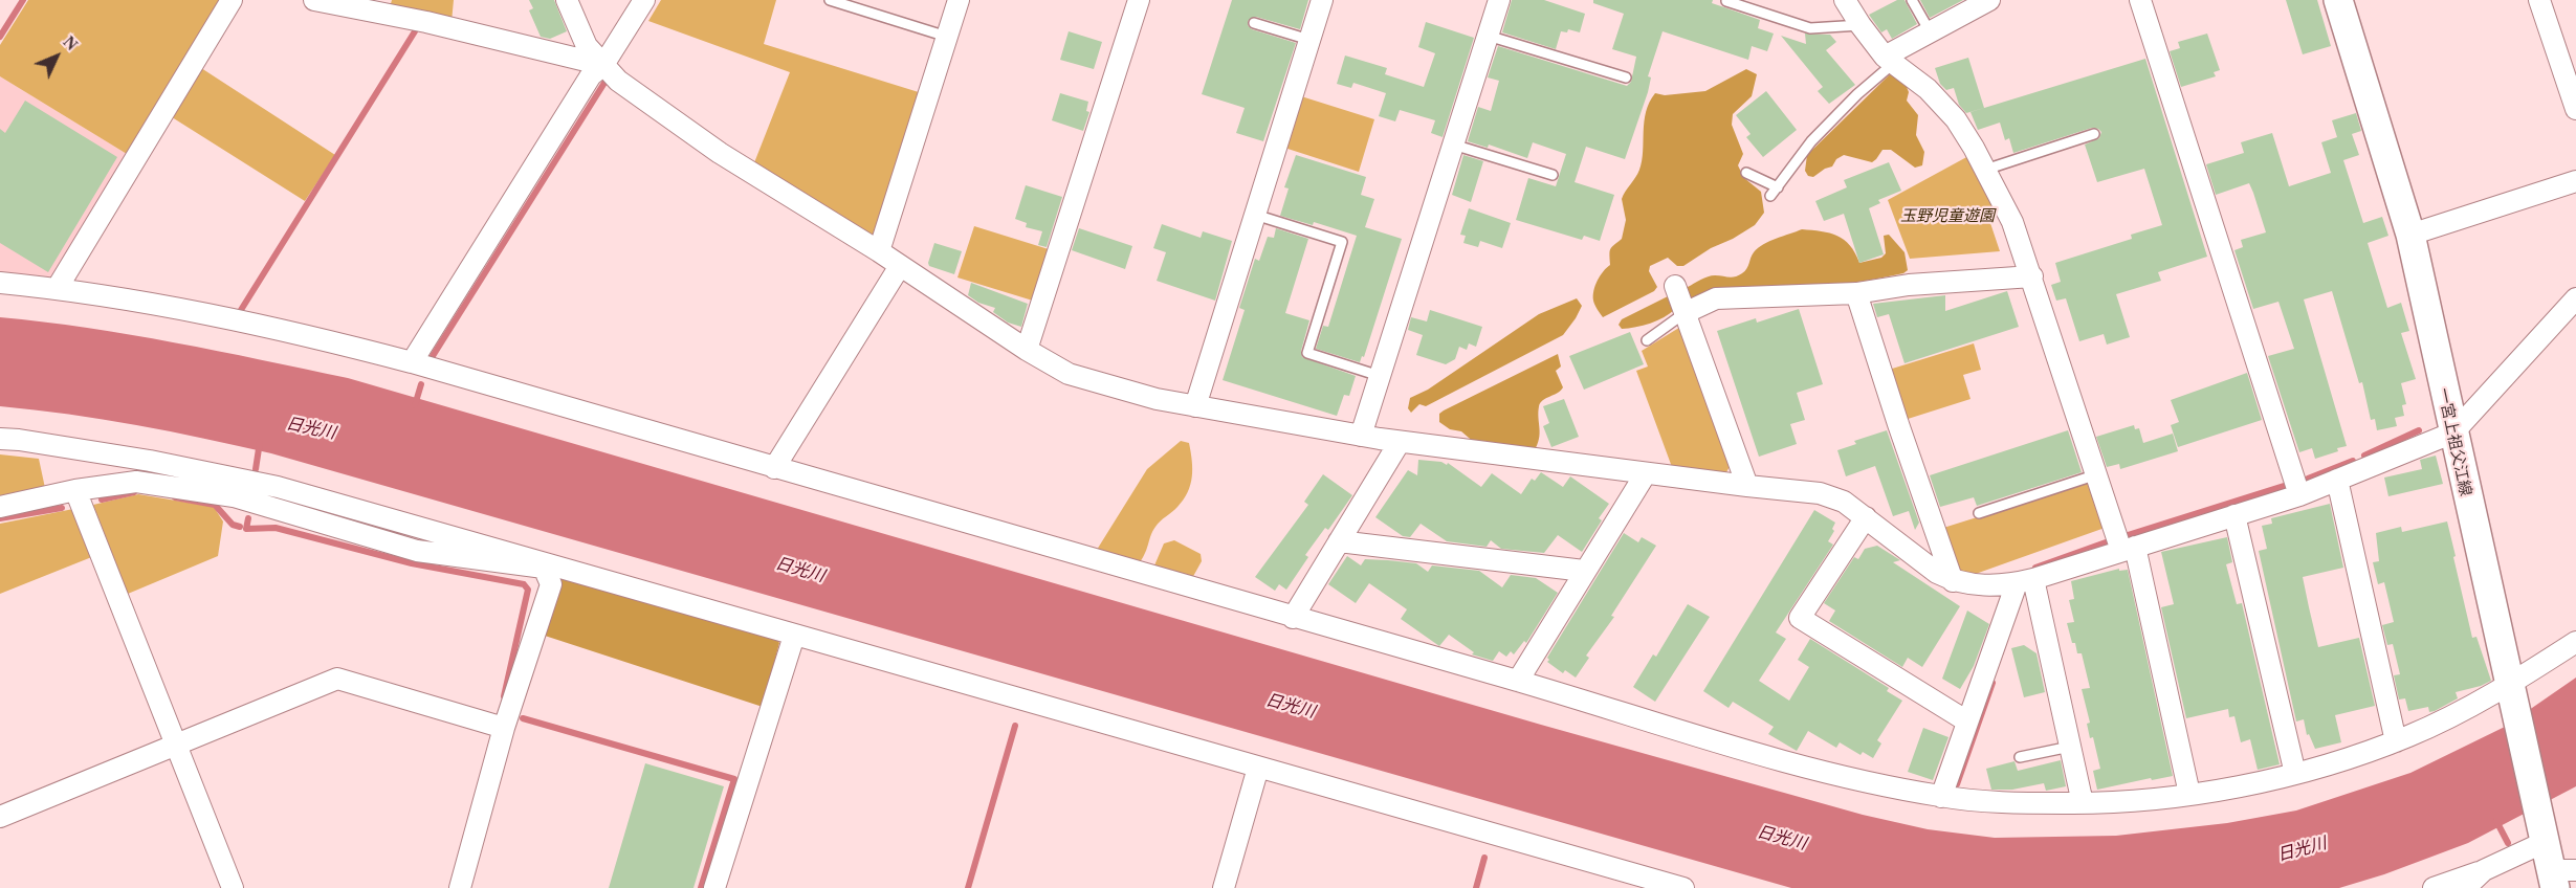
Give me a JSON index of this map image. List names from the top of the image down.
{
  "streets": {
    "main road": ["一宮上祖父江線"]
  },
  "water": ["日光川"],
  "parks": ["玉野児童遊園"],
  "north": "top right"
}
